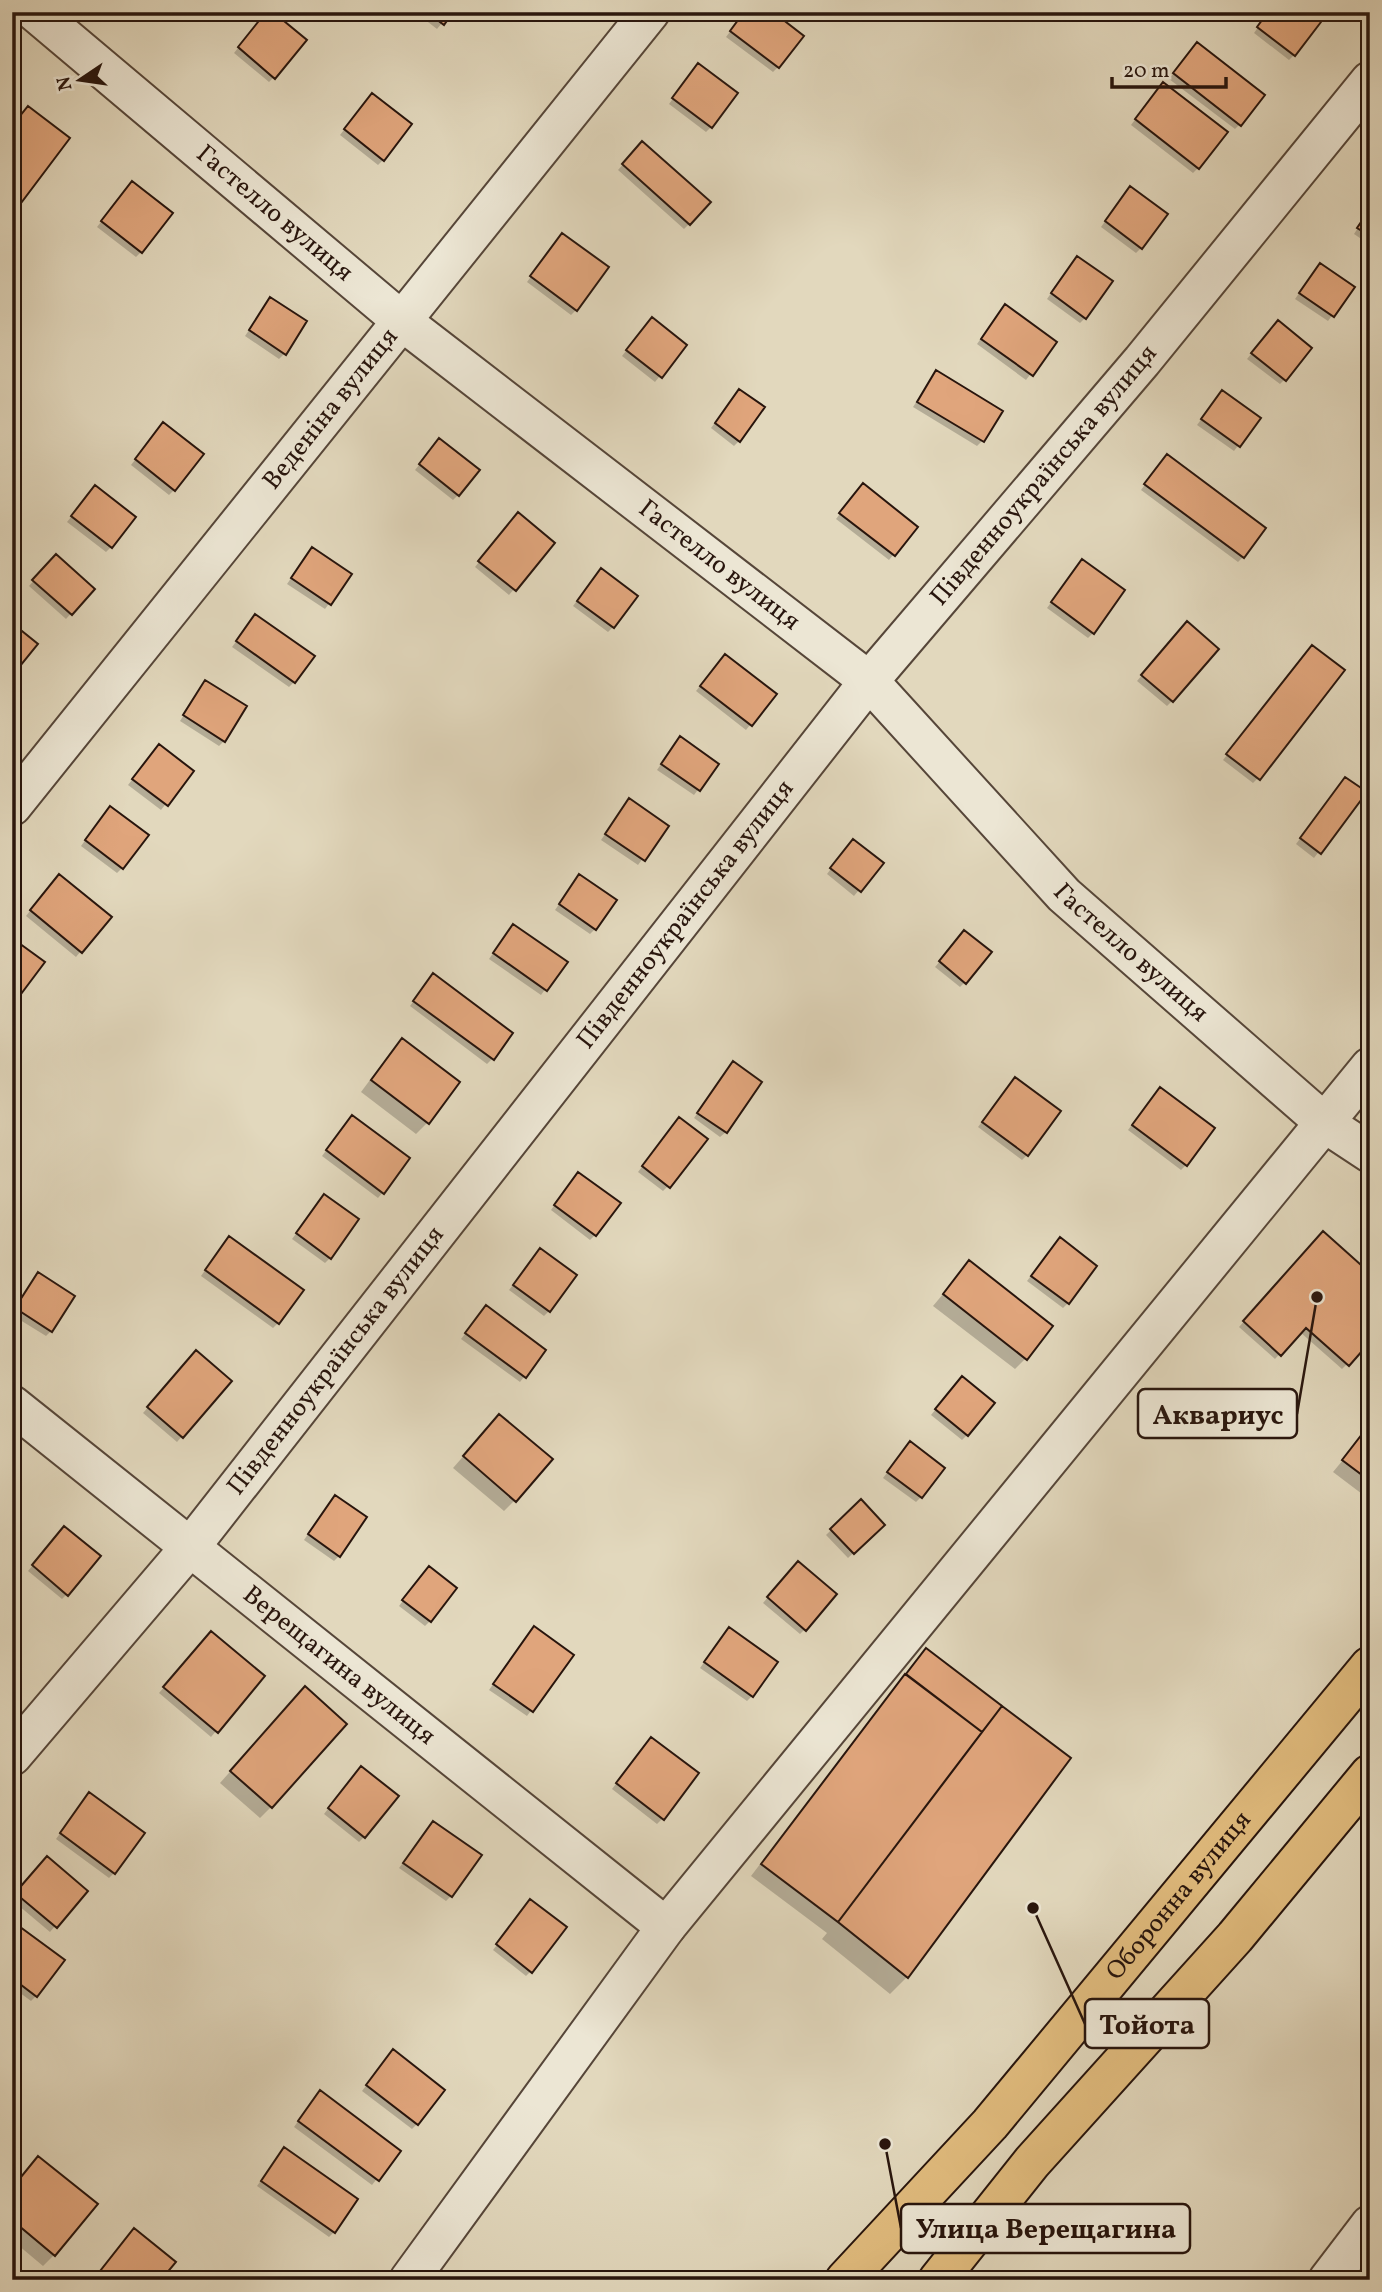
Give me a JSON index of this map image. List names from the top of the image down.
{
  "streets": {
    "main road": ["Оборонна вулиця"],
    "street": [
      "Гастелло вулиця",
      "Веденіна вулиця",
      "Південноукраїнська вулиця",
      "Верещагина вулиця"
    ]
  },
  "crossings": [
    ["Гастелло вулиця", "Веденіна вулиця"],
    ["Гастелло вулиця", "Південноукраїнська вулиця"],
    ["Південноукраїнська вулиця", "Верещагина вулиця"]
  ],
  "places": ["Аквариус", "Тойота", "Улица Верещагина"],
  "scale_bar": "20 m",
  "north": "left"
}
